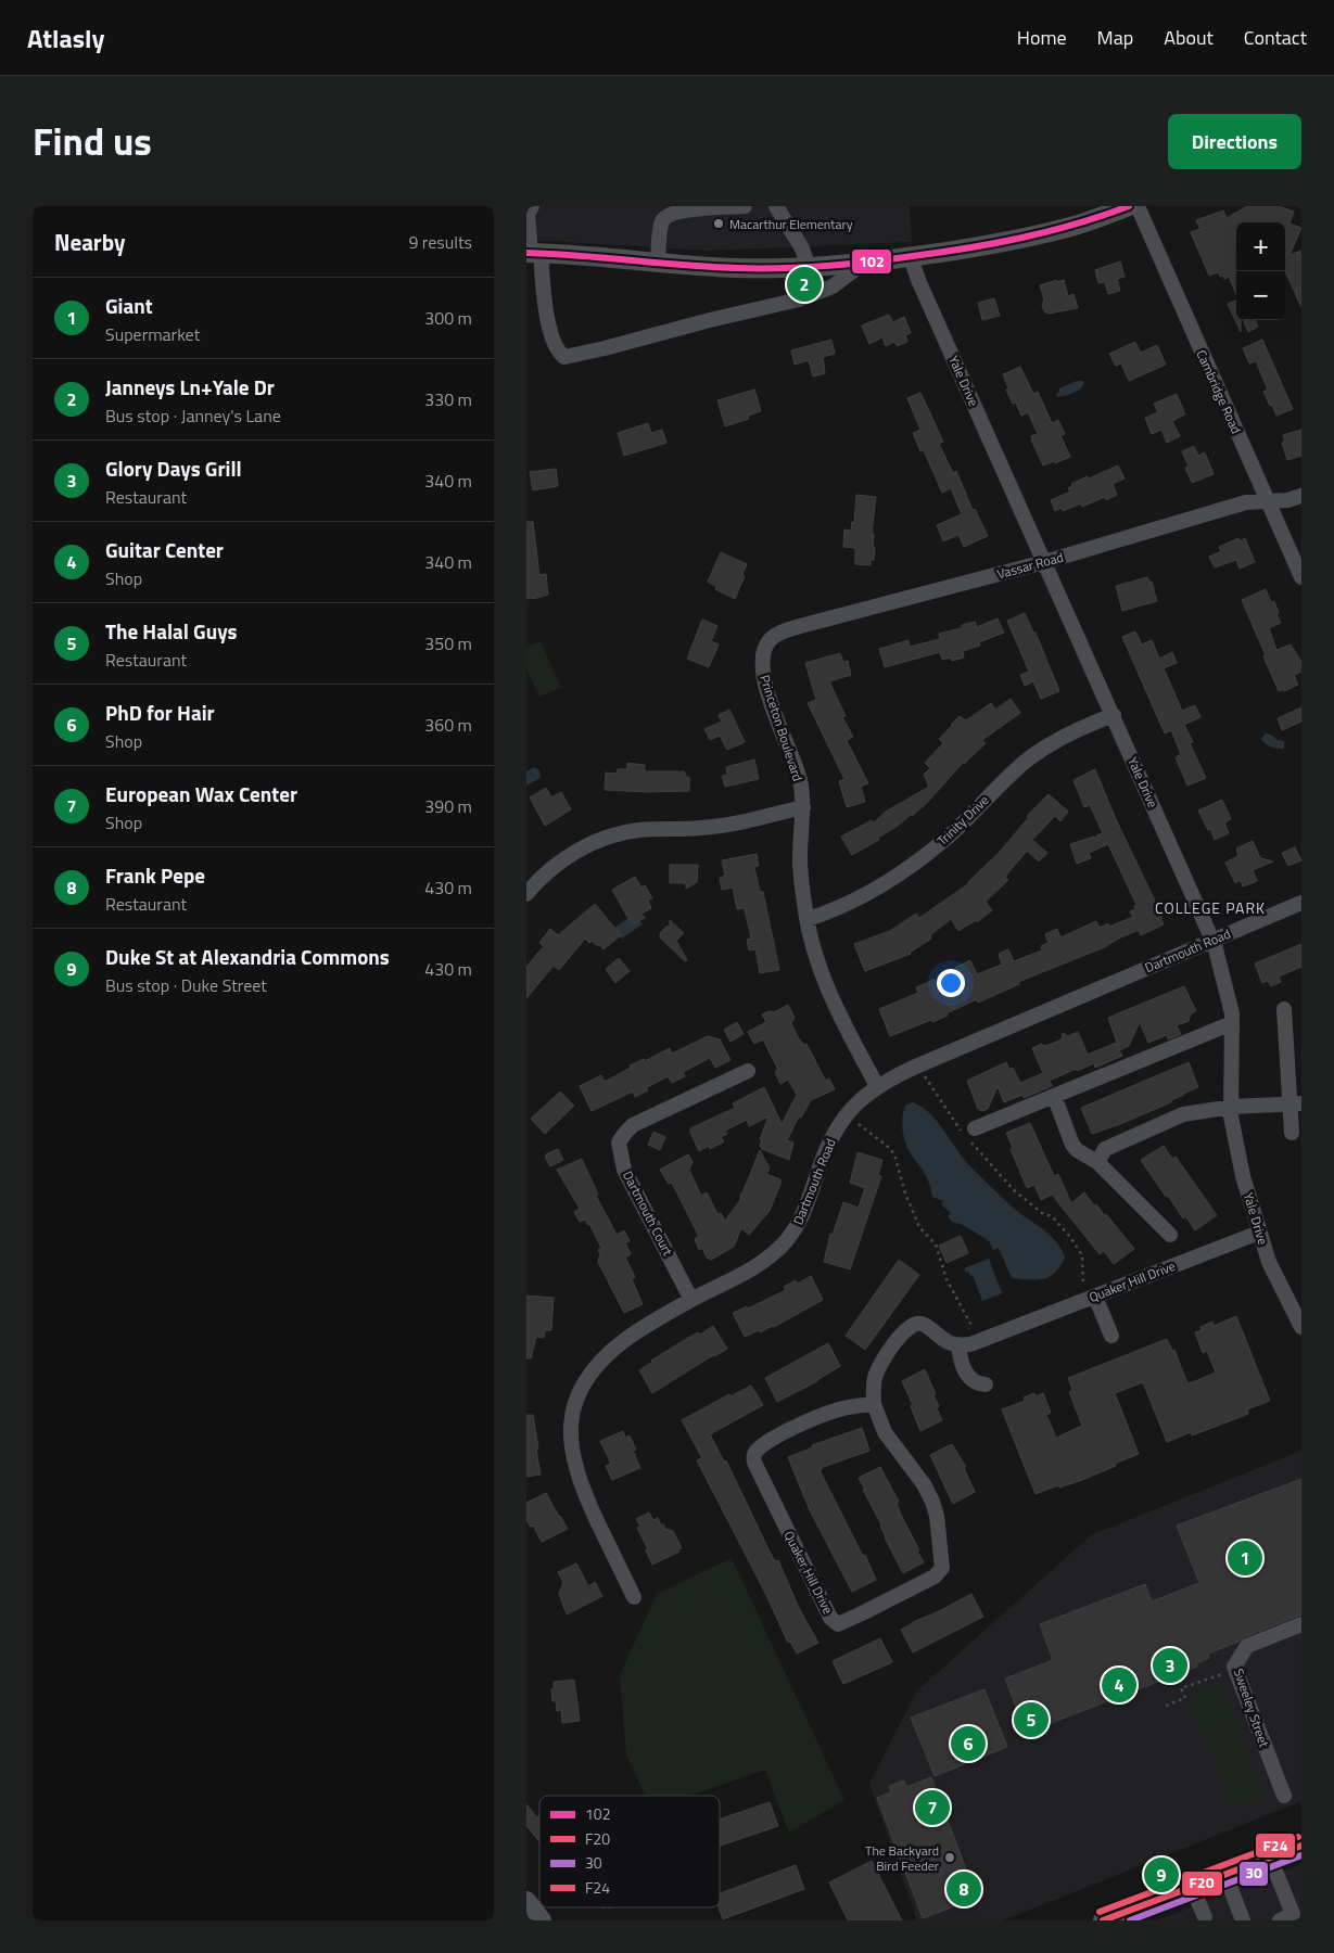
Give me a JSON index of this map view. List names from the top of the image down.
{
  "streets": {
    "street": [
      "Yale Drive",
      "Cambridge Road",
      "Vassar Road",
      "Princeton Boulevard",
      "Trinity Drive",
      "Dartmouth Road",
      "Dartmouth Court",
      "Quaker Hill Drive",
      "Sweeley Street"
    ]
  },
  "crossings": [
    ["Yale Drive", "Vassar Road"],
    ["Yale Drive", "Trinity Drive"],
    ["Yale Drive", "Dartmouth Road"],
    ["Yale Drive", "Quaker Hill Drive"],
    ["Cambridge Road", "Vassar Road"],
    ["Vassar Road", "Princeton Boulevard"],
    ["Princeton Boulevard", "Trinity Drive"],
    ["Princeton Boulevard", "Dartmouth Road"],
    ["Dartmouth Road", "Dartmouth Court"]
  ],
  "districts": ["COLLEGE PARK"],
  "places": ["Macarthur Elementary", "The Backyard Bird Feeder"],
  "lines": [
    "transit line 102",
    "transit line F24",
    "transit line F20",
    "transit line 30"
  ],
  "legend": [
    "102",
    "F20",
    "30",
    "F24"
  ],
  "page": {
    "header": "Atlasly",
    "nav": [
      "Home",
      "Map",
      "About",
      "Contact"
    ],
    "title": "Find us",
    "buttons": "Directions",
    "heading": ["Nearby", "9 results"],
    "map_buttons": ["+", "−"],
    "pins": [
      "2",
      "1",
      "3",
      "4",
      "5",
      "6",
      "7",
      "9",
      "8"
    ],
    "list": [
      {
        "mark": "1",
        "name": "Giant",
        "note": "Supermarket",
        "value": "300 m"
      },
      {
        "mark": "2",
        "name": "Janneys Ln+Yale Dr",
        "note": "Bus stop · Janney's Lane",
        "value": "330 m"
      },
      {
        "mark": "3",
        "name": "Glory Days Grill",
        "note": "Restaurant",
        "value": "340 m"
      },
      {
        "mark": "4",
        "name": "Guitar Center",
        "note": "Shop",
        "value": "340 m"
      },
      {
        "mark": "5",
        "name": "The Halal Guys",
        "note": "Restaurant",
        "value": "350 m"
      },
      {
        "mark": "6",
        "name": "PhD for Hair",
        "note": "Shop",
        "value": "360 m"
      },
      {
        "mark": "7",
        "name": "European Wax Center",
        "note": "Shop",
        "value": "390 m"
      },
      {
        "mark": "8",
        "name": "Frank Pepe",
        "note": "Restaurant",
        "value": "430 m"
      },
      {
        "mark": "9",
        "name": "Duke St at Alexandria Commons",
        "note": "Bus stop · Duke Street",
        "value": "430 m"
      }
    ]
  }
}
